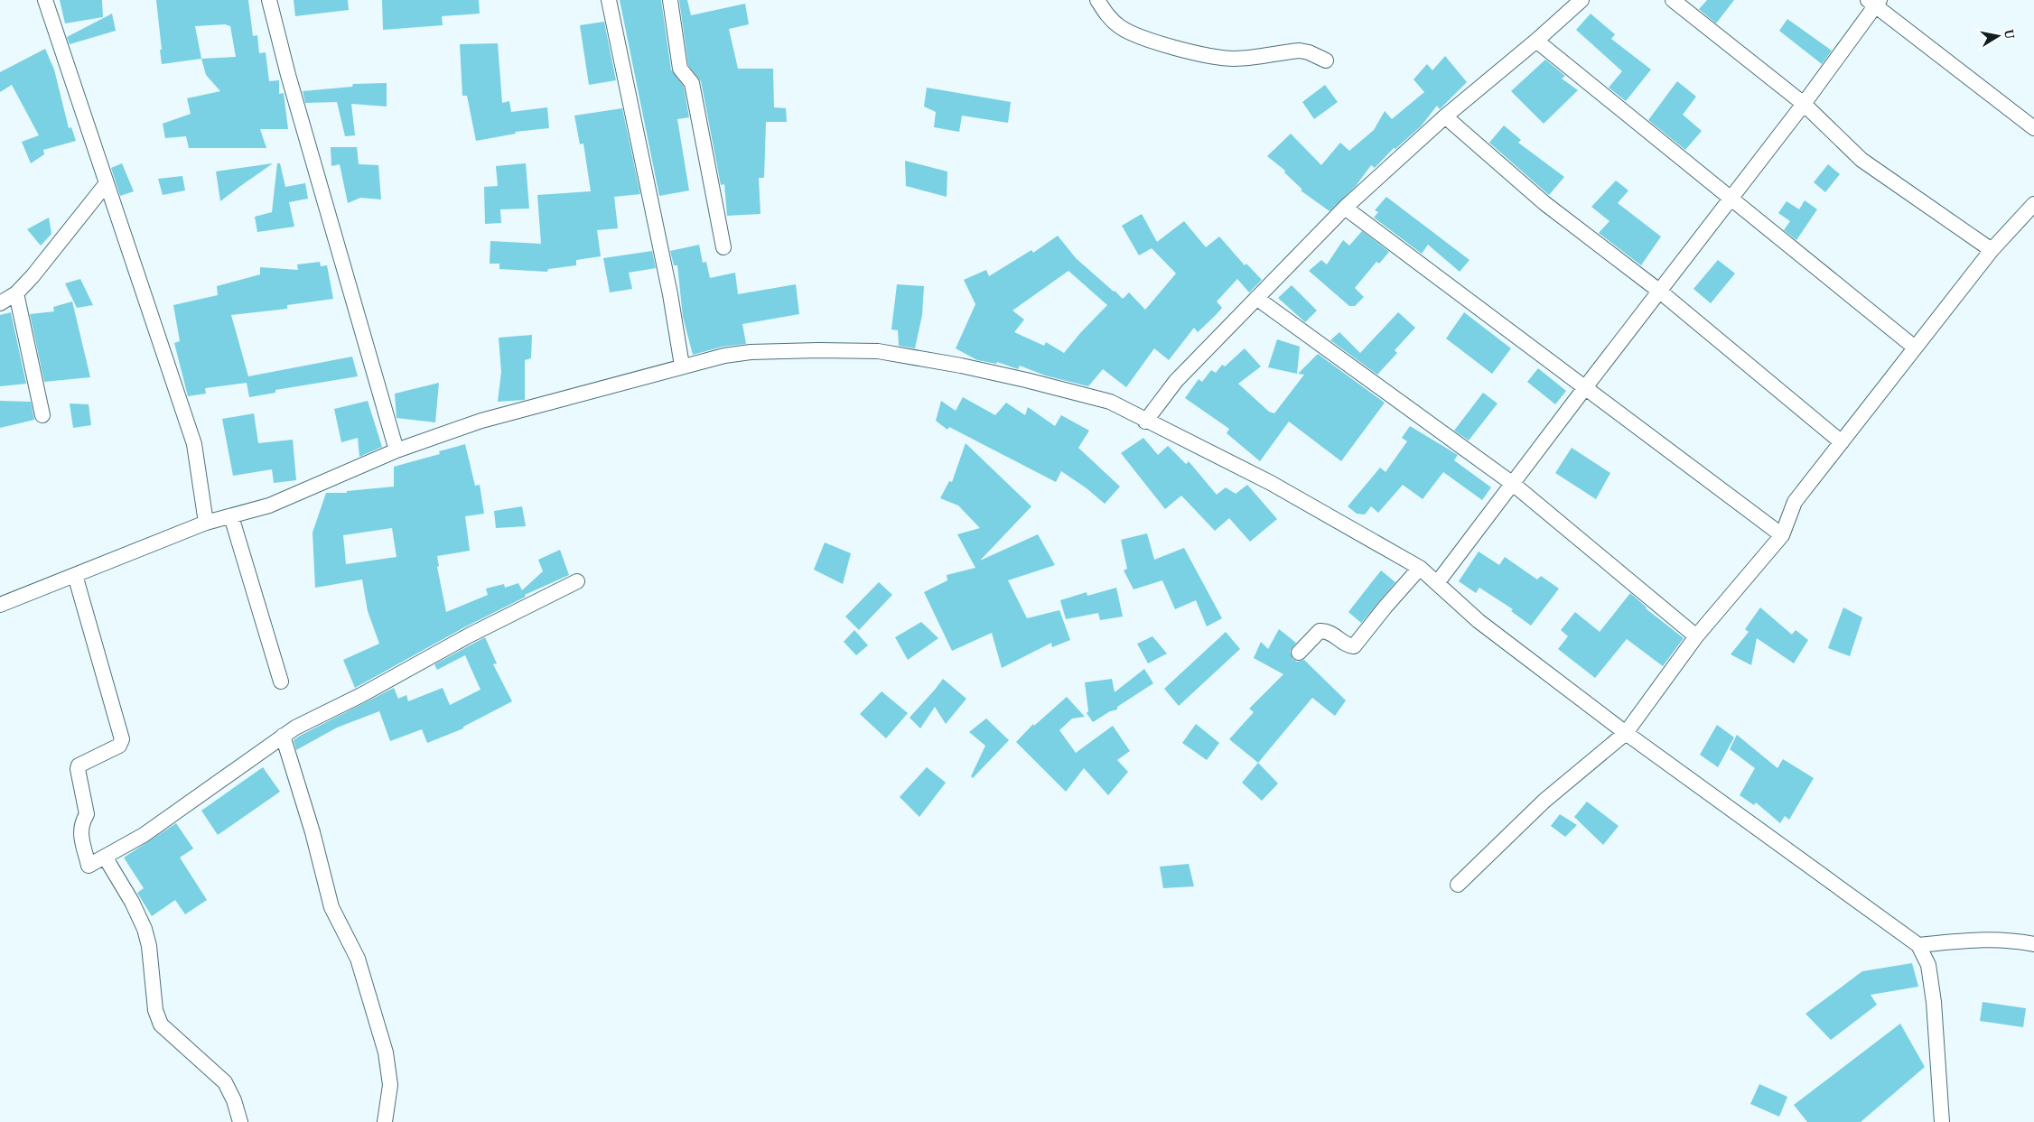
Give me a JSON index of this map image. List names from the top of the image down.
{
  "north": "right"
}
